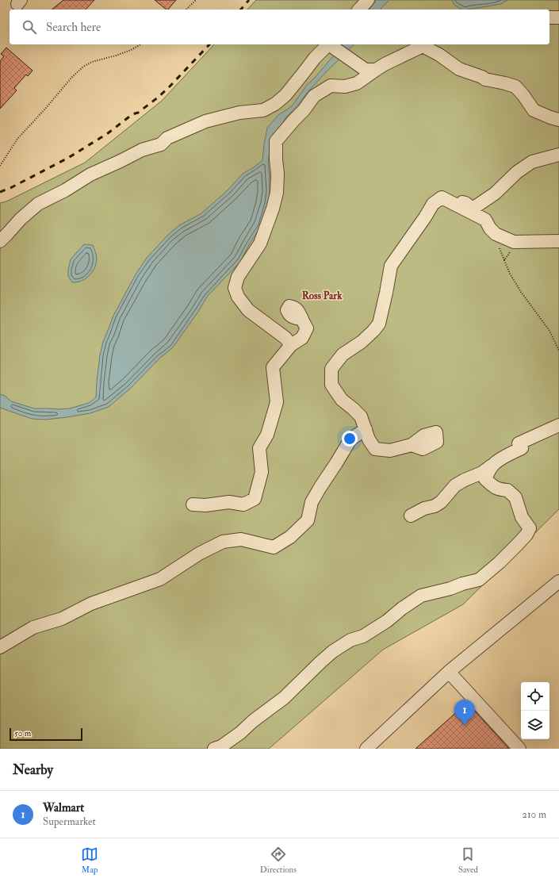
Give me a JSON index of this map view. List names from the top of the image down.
{
  "districts": ["Ross Park"],
  "scale_bar": "50 m",
  "page": {
    "search": "Search here",
    "pins": "1",
    "scale": "50 m",
    "heading": "Nearby",
    "list": [
      {
        "mark": "1",
        "name": "Walmart",
        "note": "Supermarket",
        "value": "210 m"
      }
    ],
    "nav": ["Map", "Directions", "Saved"]
  }
}
